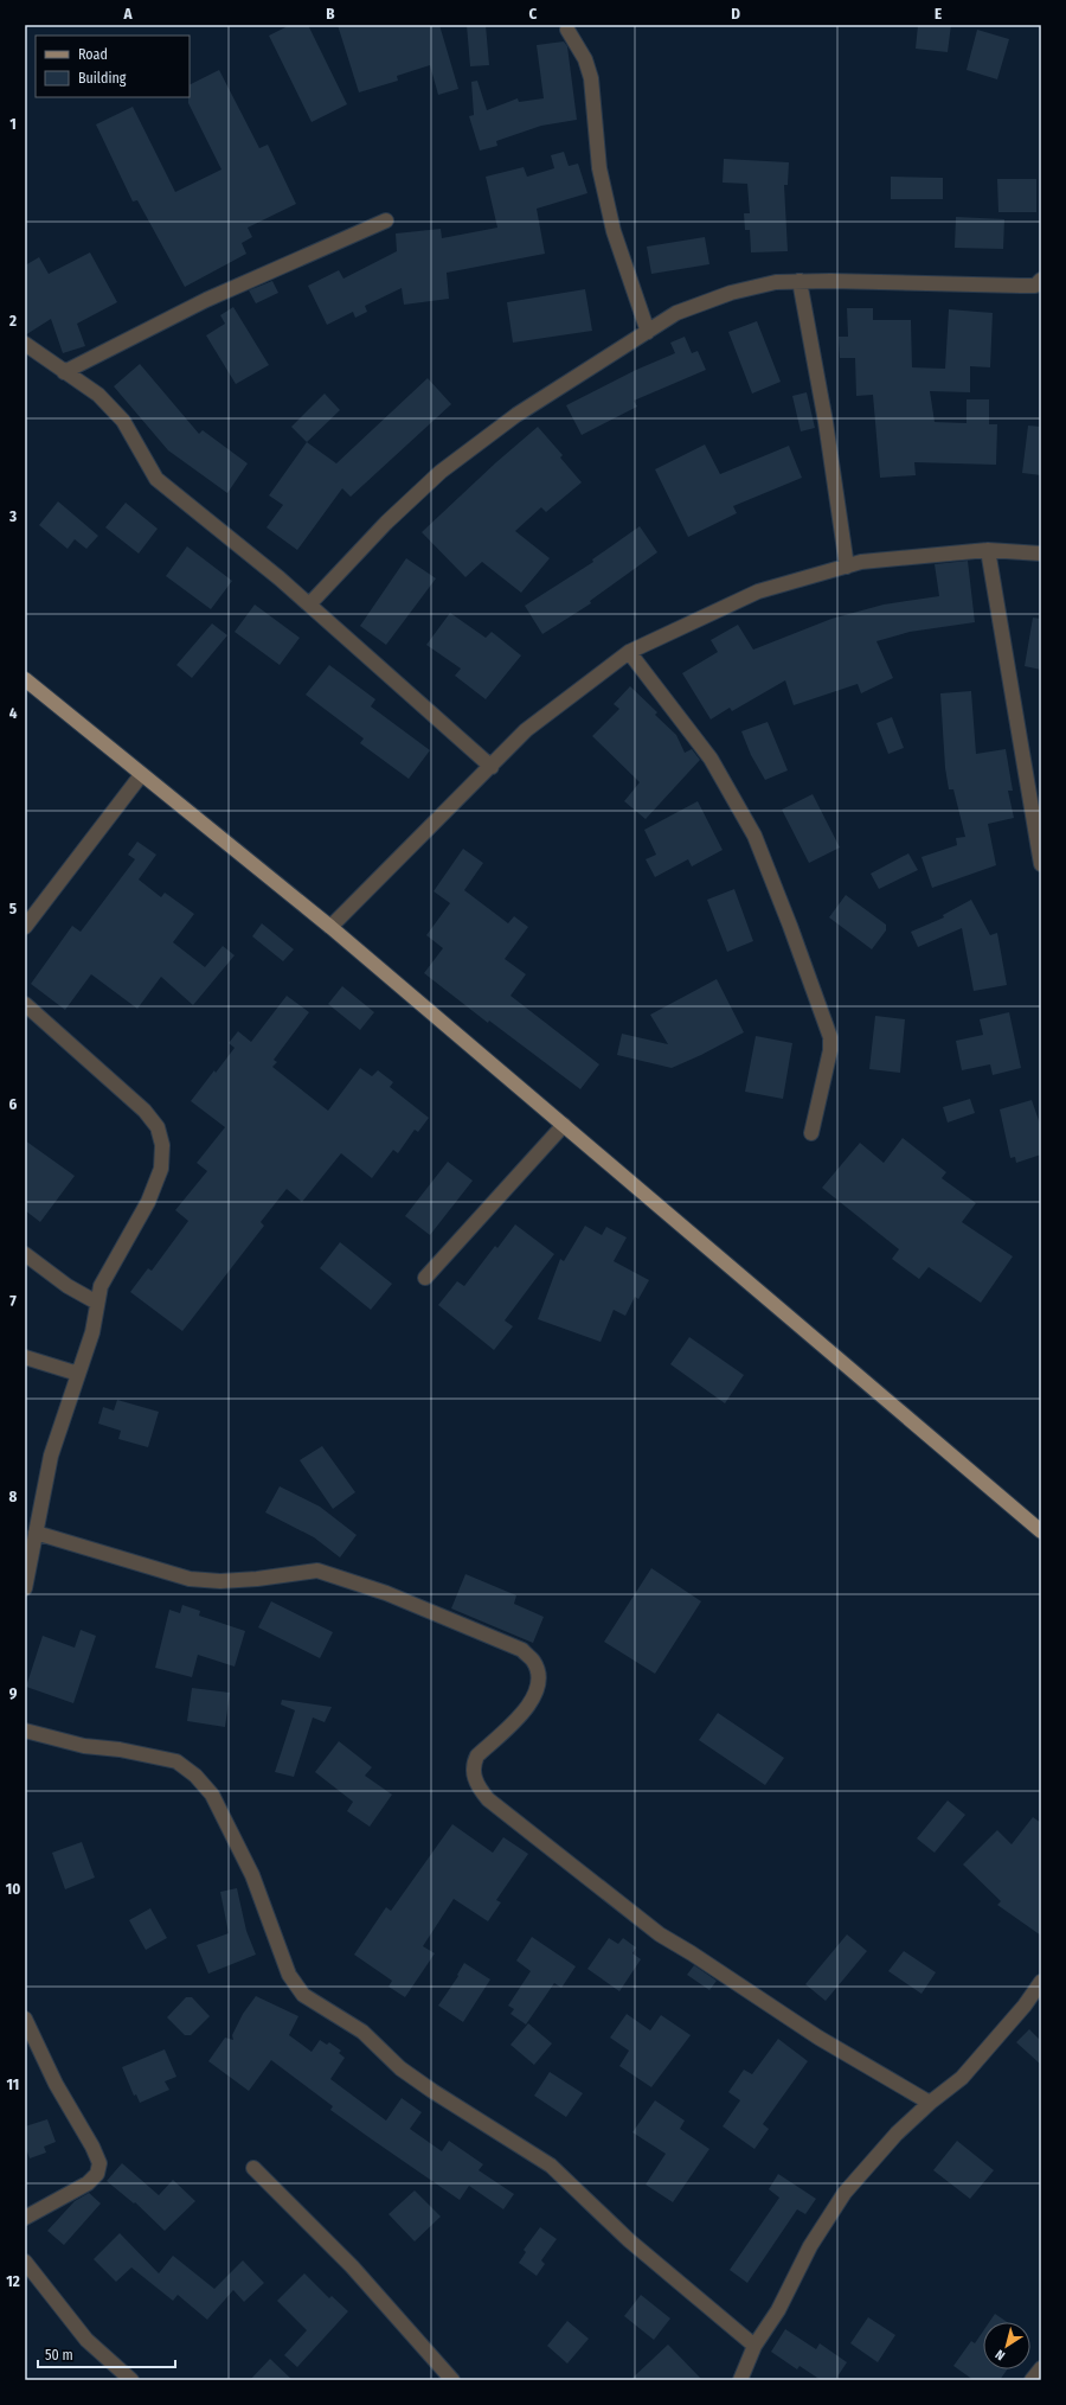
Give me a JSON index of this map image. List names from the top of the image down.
{
  "legend": ["Road", "Building"],
  "scale_bar": "50 m",
  "north": "bottom left",
  "grid": {
    "columns": [
      "A",
      "B",
      "C",
      "D",
      "E"
    ],
    "rows": [
      "1",
      "2",
      "3",
      "4",
      "5",
      "6",
      "7",
      "8",
      "9",
      "10",
      "11",
      "12"
    ]
  }
}
